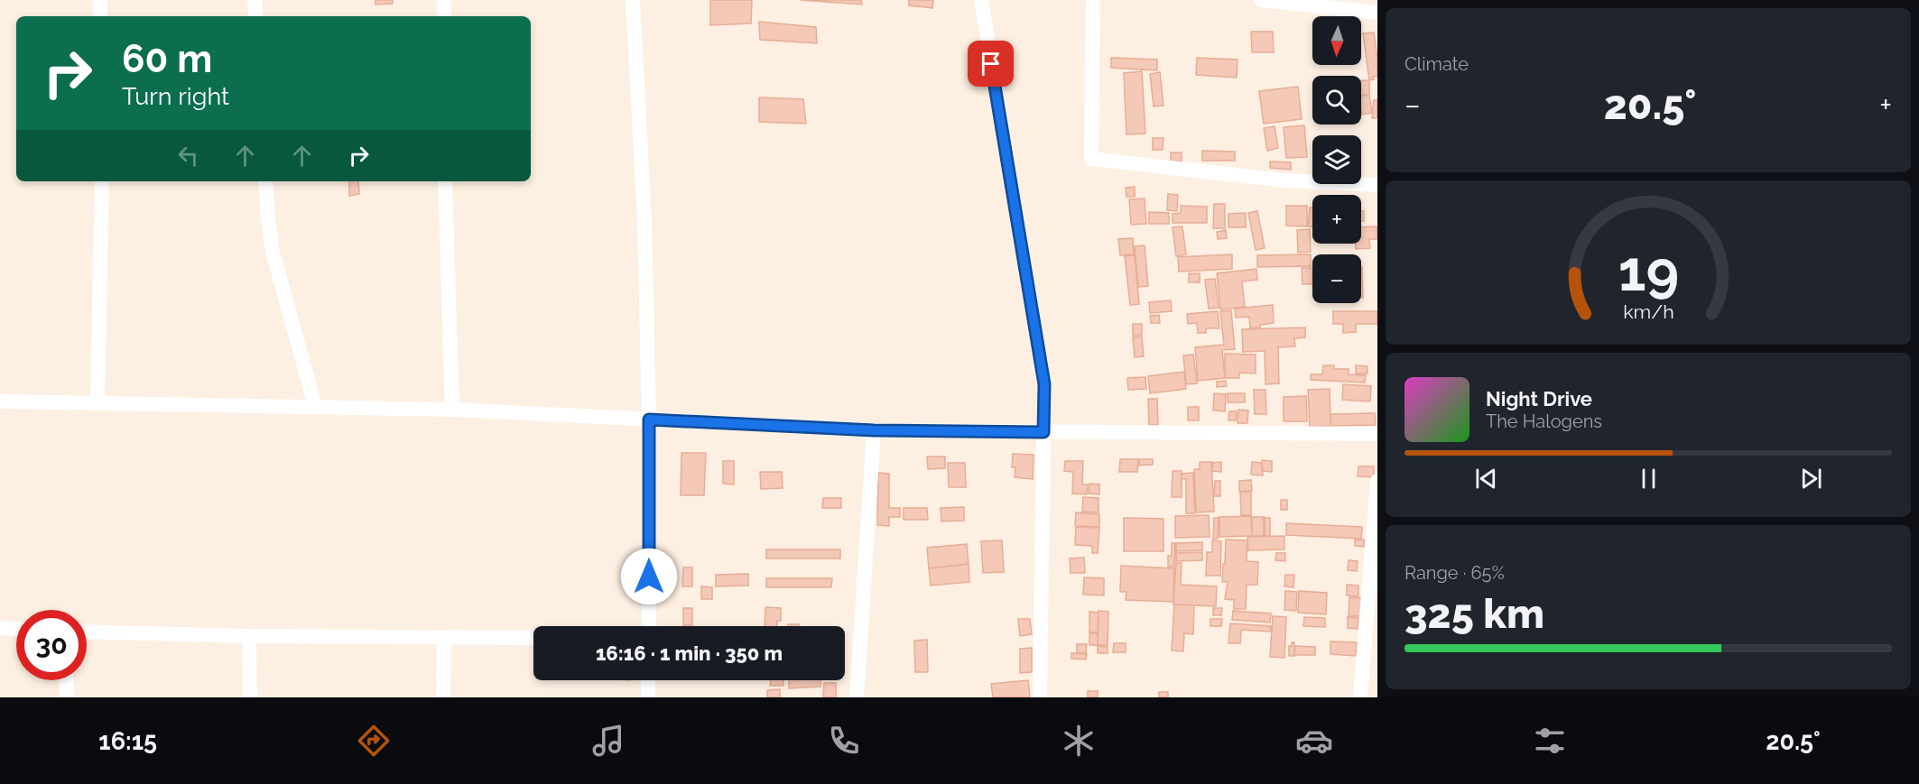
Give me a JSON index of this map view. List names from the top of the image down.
{
  "north": "bottom",
  "page": {
    "tile": [
      "Climate",
      ["Range · 65%", "325 km"]
    ],
    "map_buttons": ["+", "−"],
    "turn": ["60 m", "Turn right"],
    "heat": ["−", "20.5°", "+"],
    "song": ["Night Drive", "The Halogens"],
    "limit": "30",
    "trip": "16:16 · 1 min · 350 m",
    "tabs": ["16:15", "20.5°"],
    "gauge": ["19", "km/h"]
  }
}
